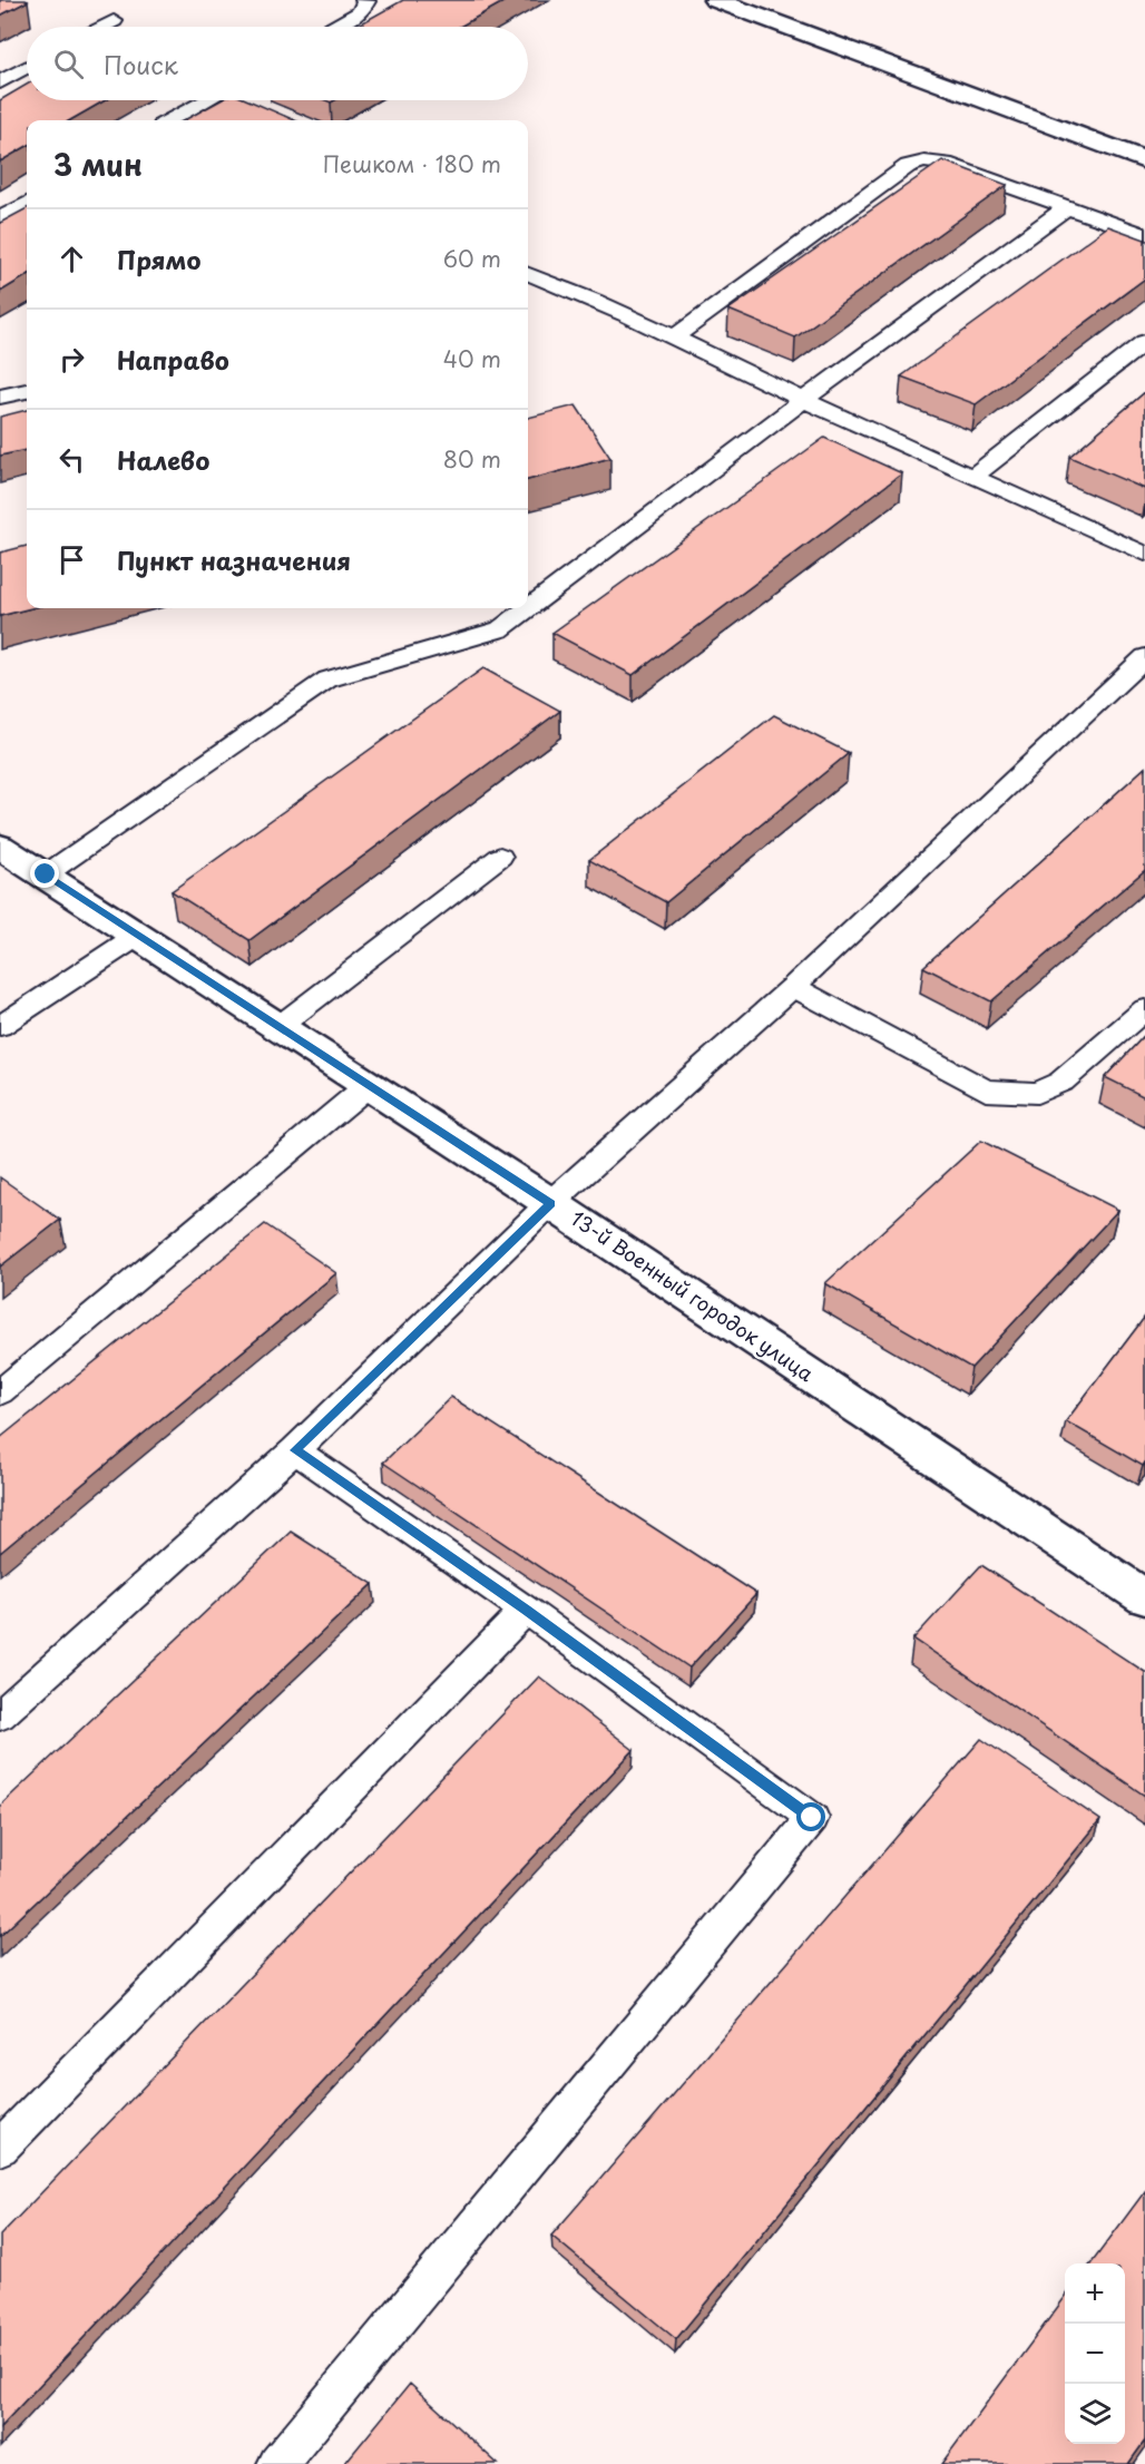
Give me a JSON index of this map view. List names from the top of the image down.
{
  "streets": {
    "street": ["13-й Военный городок улица"]
  },
  "page": {
    "search": "Поиск",
    "heading": ["3 мин", "Пешком · 180 m"],
    "list": [
      ["Прямо", "60 m"],
      ["Направо", "40 m"],
      ["Налево", "80 m"],
      "Пункт назначения"
    ],
    "map_buttons": ["+", "−"]
  }
}
